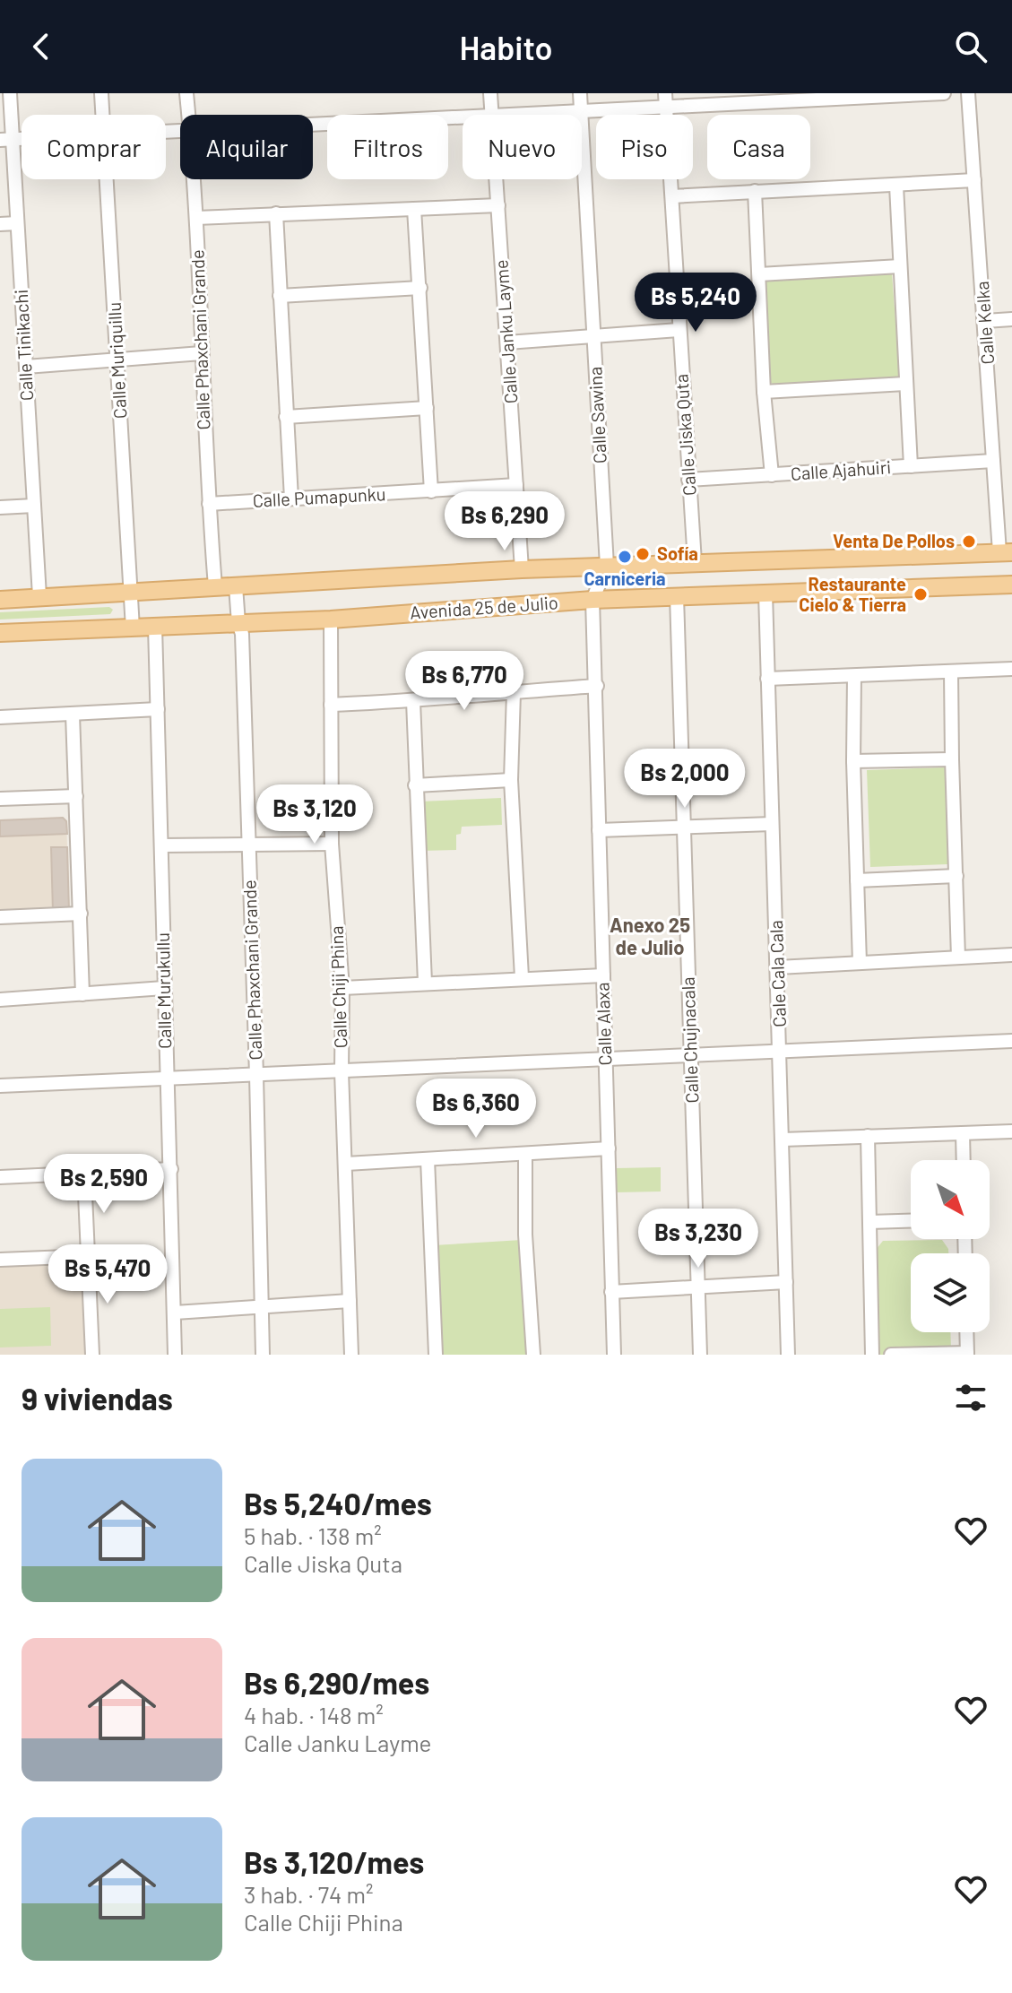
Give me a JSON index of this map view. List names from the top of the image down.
{
  "streets": {
    "main road": ["Avenida 25 de Julio"],
    "street": [
      "Calle Kelka",
      "Calle Janku Layme",
      "Calle Phaxchani Grande",
      "Calle Tinikachi",
      "Calle Muriquillu",
      "Calle Sawina",
      "Calle Jiska Quta",
      "Calle Ajahuiri",
      "Calle Pumapunku",
      "Cale Cala Cala",
      "Calle Chiji Phina",
      "Calle Murukullu",
      "Calle Alaxa",
      "Calle Chujnacala"
    ]
  },
  "crossings": [
    ["Calle Kelka", "Calle Ajahuiri"],
    ["Calle Kelka", "Avenida 25 de Julio"],
    ["Calle Janku Layme", "Calle Pumapunku"],
    ["Calle Janku Layme", "Avenida 25 de Julio"],
    ["Calle Phaxchani Grande", "Calle Pumapunku"],
    ["Calle Phaxchani Grande", "Avenida 25 de Julio"],
    ["Calle Tinikachi", "Avenida 25 de Julio"],
    ["Calle Muriquillu", "Avenida 25 de Julio"],
    ["Calle Sawina", "Avenida 25 de Julio"],
    ["Calle Sawina", "Calle Alaxa"],
    ["Calle Jiska Quta", "Calle Ajahuiri"],
    ["Calle Jiska Quta", "Avenida 25 de Julio"],
    ["Avenida 25 de Julio", "Cale Cala Cala"],
    ["Avenida 25 de Julio", "Calle Chiji Phina"],
    ["Avenida 25 de Julio", "Calle Murukullu"],
    ["Avenida 25 de Julio", "Calle Alaxa"],
    ["Avenida 25 de Julio", "Calle Chujnacala"]
  ],
  "districts": ["Anexo 25 de Julio"],
  "places": [
    "Venta De Pollos",
    "Sofía",
    "Carniceria",
    "Restaurante Cielo & Tierra"
  ],
  "north": "bottom right",
  "page": {
    "header": "Habito",
    "chip": [
      "Comprar",
      "Alquilar",
      "Filtros",
      "Nuevo",
      "Piso",
      "Casa"
    ],
    "price": [
      "Bs 5,240",
      "Bs 6,290",
      "Bs 6,770",
      "Bs 2,000",
      "Bs 3,120",
      "Bs 6,360",
      "Bs 2,590",
      "Bs 3,230",
      "Bs 5,470"
    ],
    "heading": "9 viviendas",
    "list": [
      {
        "name": "Bs 5,240/mes",
        "note": "5 hab. · 138 m² · Calle Jiska Quta"
      },
      {
        "name": "Bs 6,290/mes",
        "note": "4 hab. · 148 m² · Calle Janku Layme"
      },
      {
        "name": "Bs 3,120/mes",
        "note": "3 hab. · 74 m² · Calle Chiji Phina"
      }
    ]
  }
}
